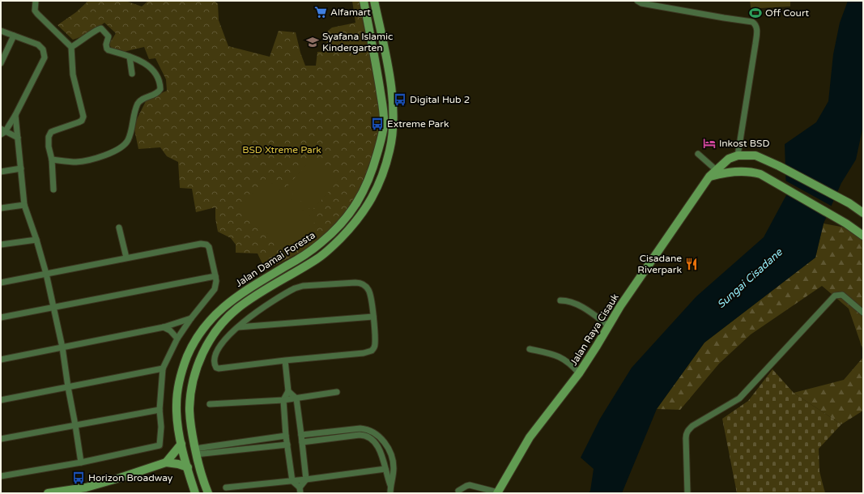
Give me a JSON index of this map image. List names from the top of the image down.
{
  "streets": {
    "main road": ["Jalan Damai Foresta", "Jalan Raya Cisauk"]
  },
  "water": ["Sungai Cisadane"],
  "parks": ["BSD Xtreme Park"],
  "places": {
    "supermarket": ["Alfamart"],
    "sports": ["Off Court"],
    "school or university": ["Syafana Islamic Kindergarten"],
    "bus stop": ["Digital Hub 2", "Extreme Park", "Horizon Broadway"],
    "hotel": ["Inkost BSD"],
    "restaurant": ["Cisadane Riverpark"]
  }
}
